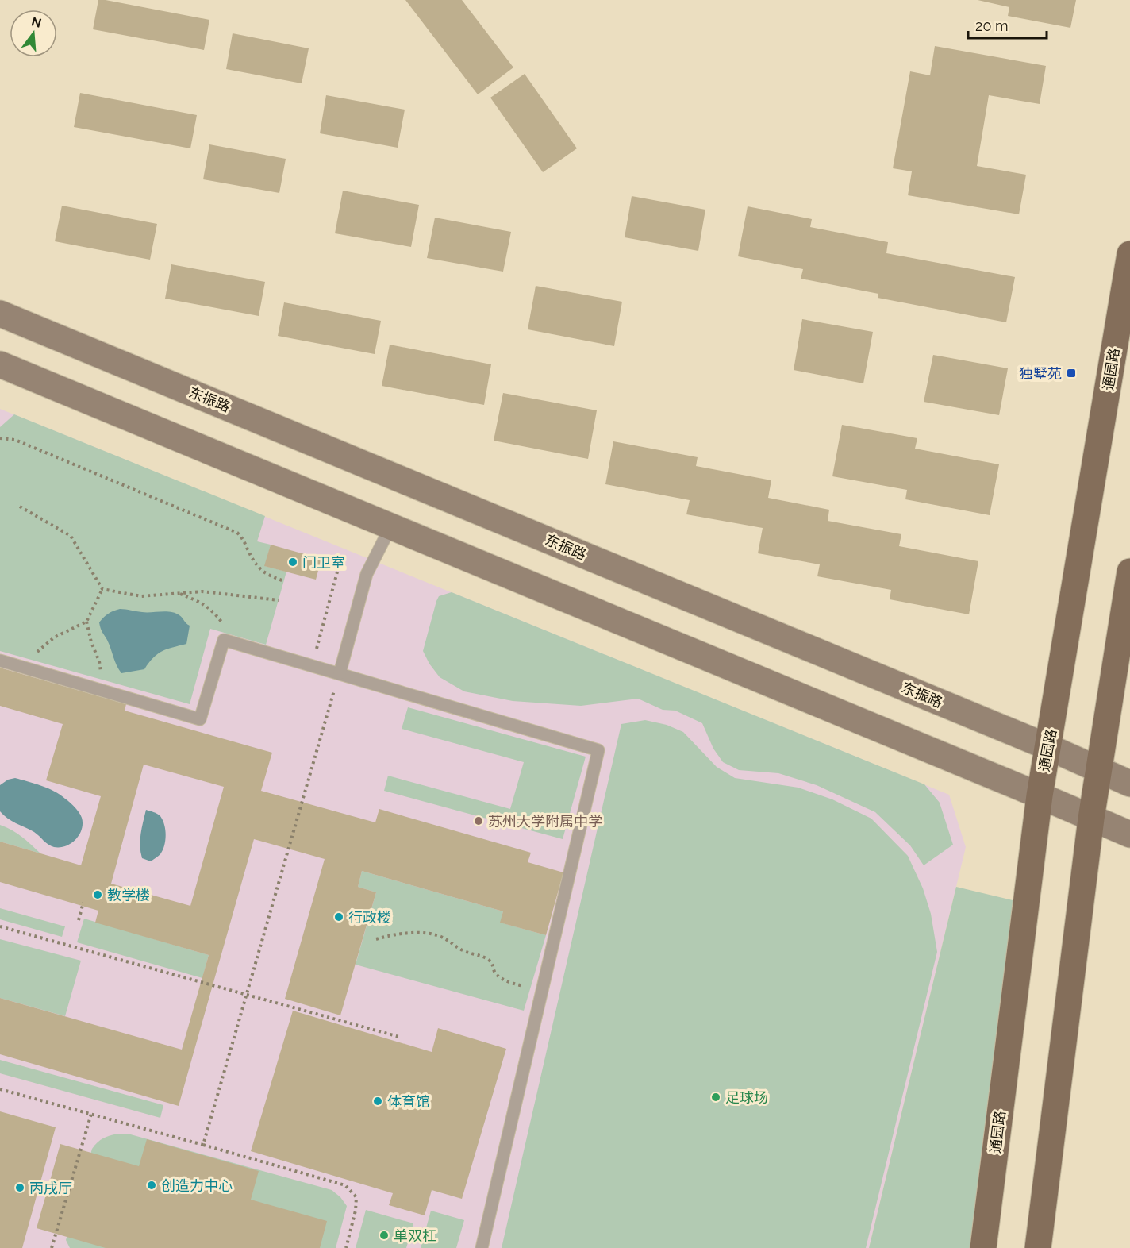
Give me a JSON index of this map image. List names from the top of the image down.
{
  "streets": {
    "main road": ["通园路", "东振路"]
  },
  "crossings": [
    ["通园路", "东振路"]
  ],
  "places": {
    "transit": ["独墅苑"],
    "other": [
      "门卫室",
      "苏州大学附属中学",
      "教学楼",
      "行政楼",
      "足球场",
      "体育馆",
      "创造力中心",
      "丙戌厅",
      "单双杠"
    ]
  },
  "scale_bar": "20 m",
  "north": "top"
}
